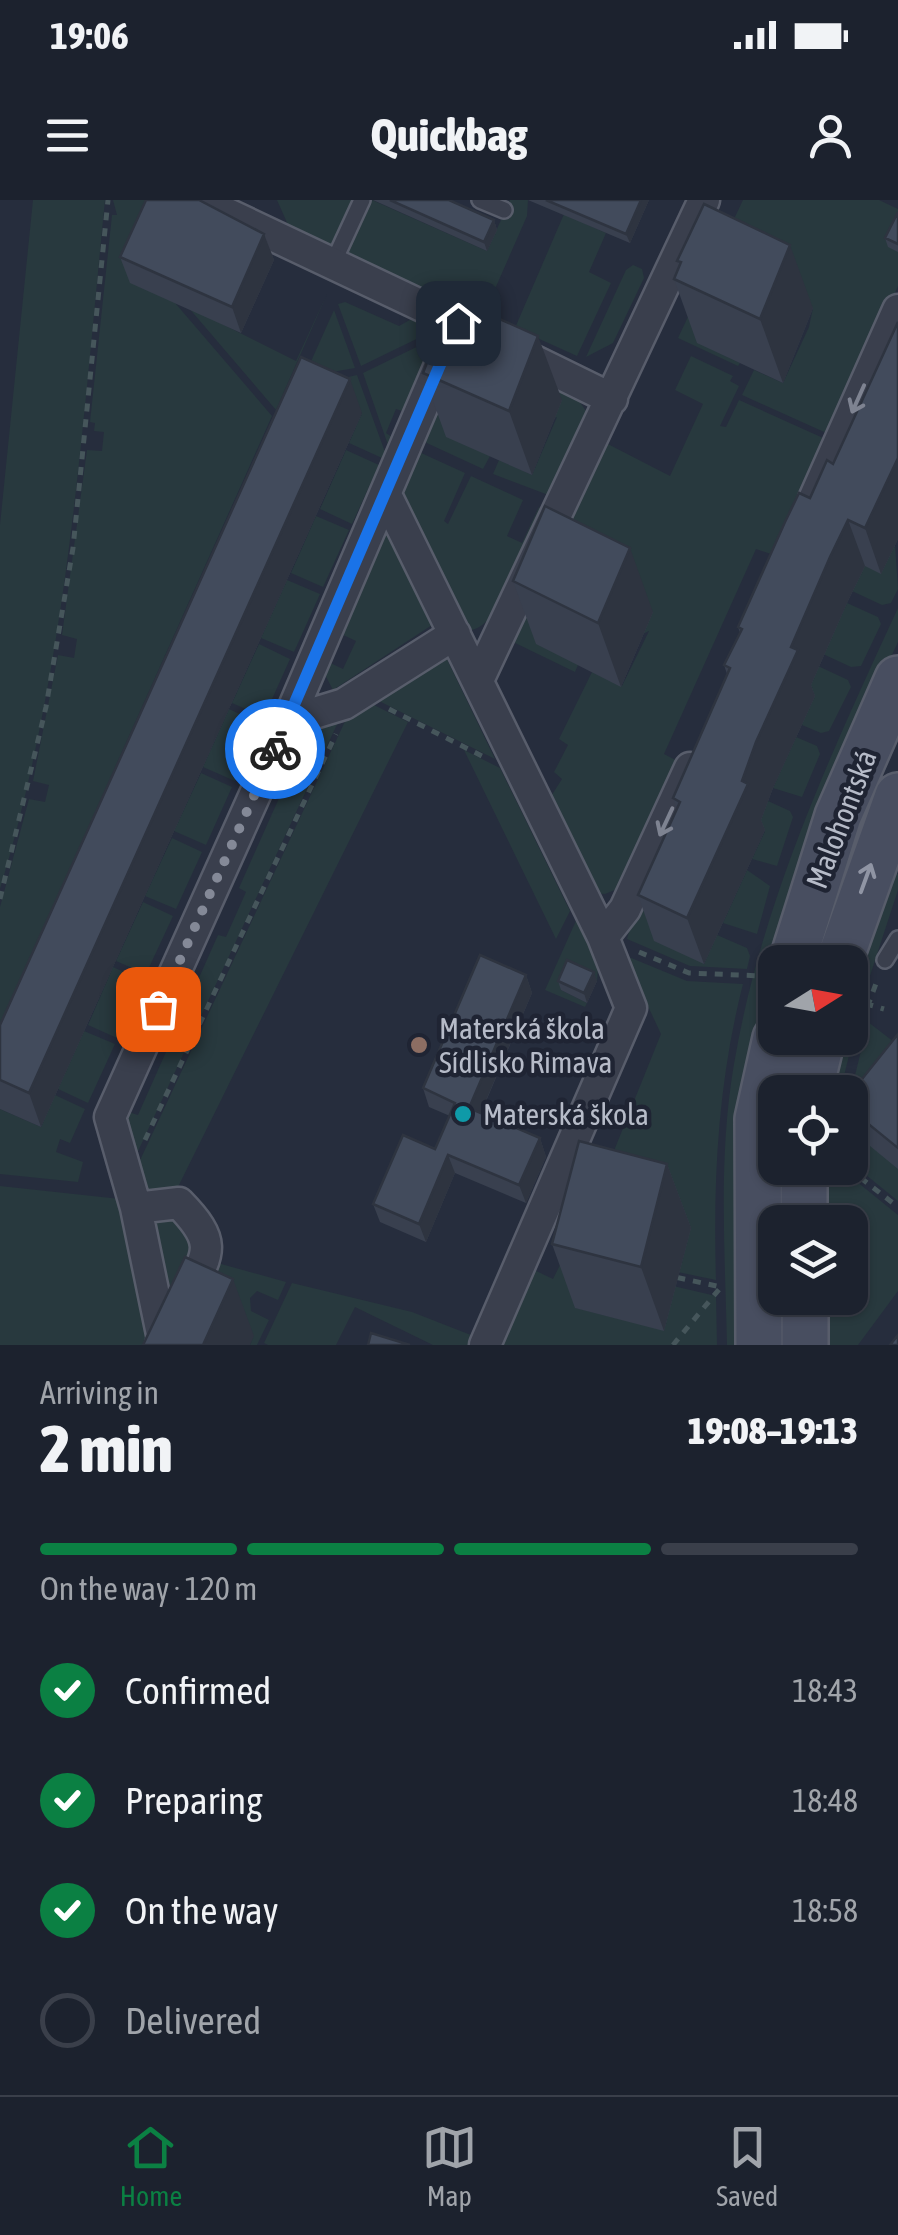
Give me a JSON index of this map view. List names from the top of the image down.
{
  "streets": {
    "main road": ["Malohontská"]
  },
  "places": ["Materská škola Sídlisko Rimava", "Materská škola"],
  "north": "right",
  "page": {
    "status": "19:06",
    "header": "Quickbag",
    "heading": ["2 min", "Arriving in", "19:08–19:13"],
    "bar": "On the way · 120 m",
    "list": [
      ["Confirmed", "18:43"],
      ["Preparing", "18:48"],
      ["On the way", "18:58"],
      "Delivered"
    ],
    "tabs": ["Home", "Map", "Saved"]
  }
}
